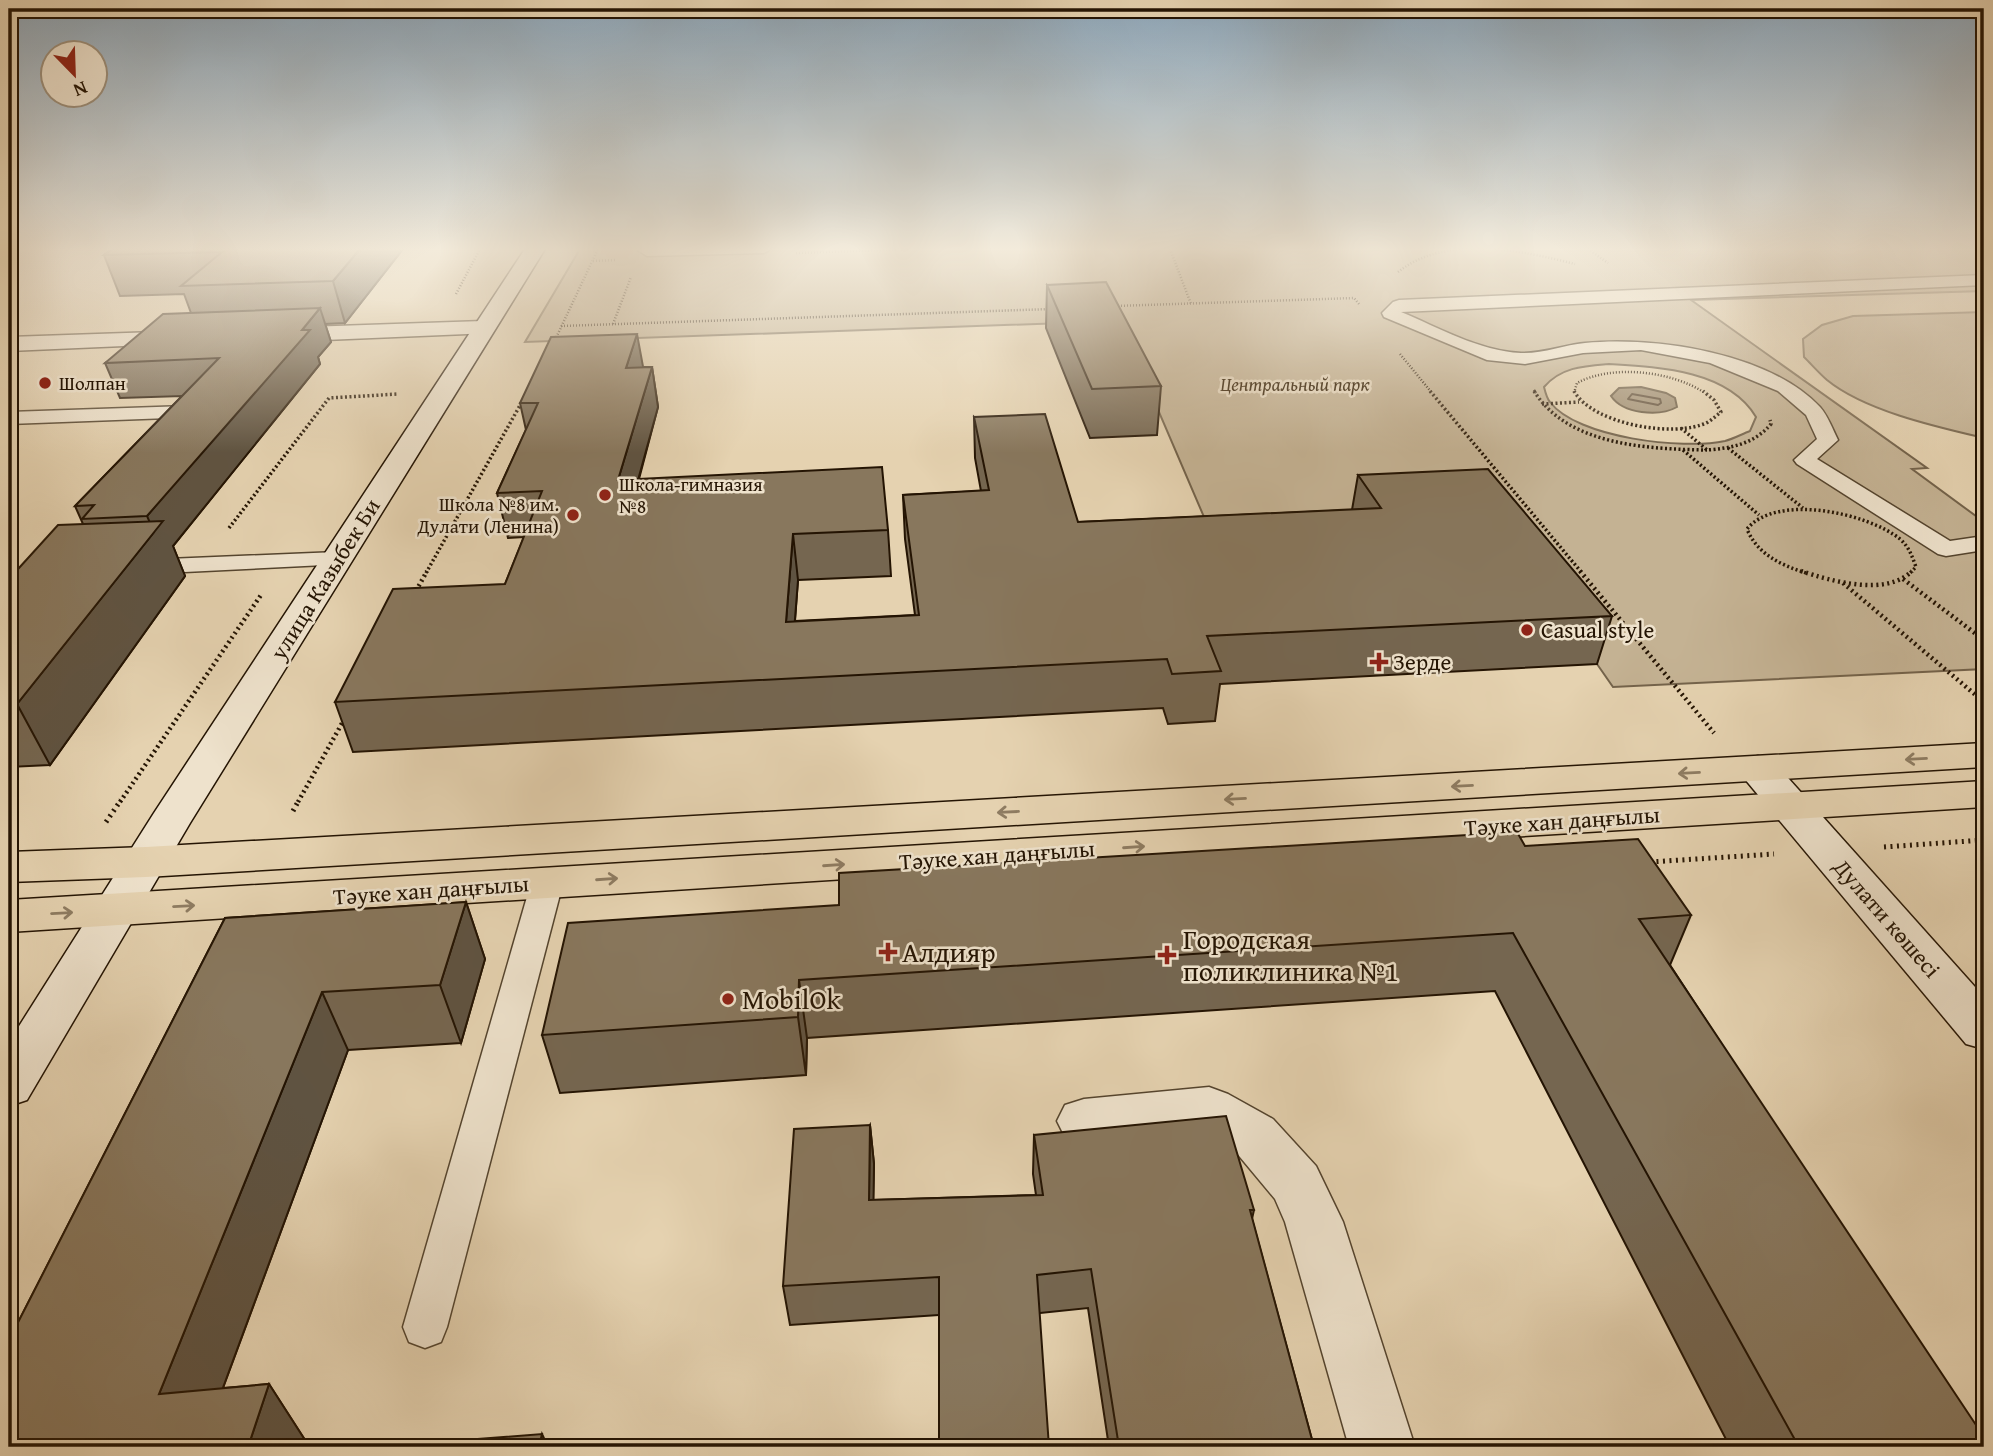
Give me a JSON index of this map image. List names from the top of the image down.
{
  "streets": {
    "main road": ["улица Казыбек Би", "Тәуке хан даңғылы", "Дулати көшесі"]
  },
  "crossings": [
    ["улица Казыбек Би", "Тәуке хан даңғылы"],
    ["Тәуке хан даңғылы", "Дулати көшесі"]
  ],
  "parks": ["Центральный парк"],
  "places": {
    "other": [
      "Шолпан",
      "Школа-гимназия №8",
      "Школа №8 им. Дулати (Ленина)",
      "Casual style",
      "MobilOk"
    ],
    "health": ["Зерде", "Алдияр", "Городская поликлиника №1"]
  },
  "north": "bottom right"
}
